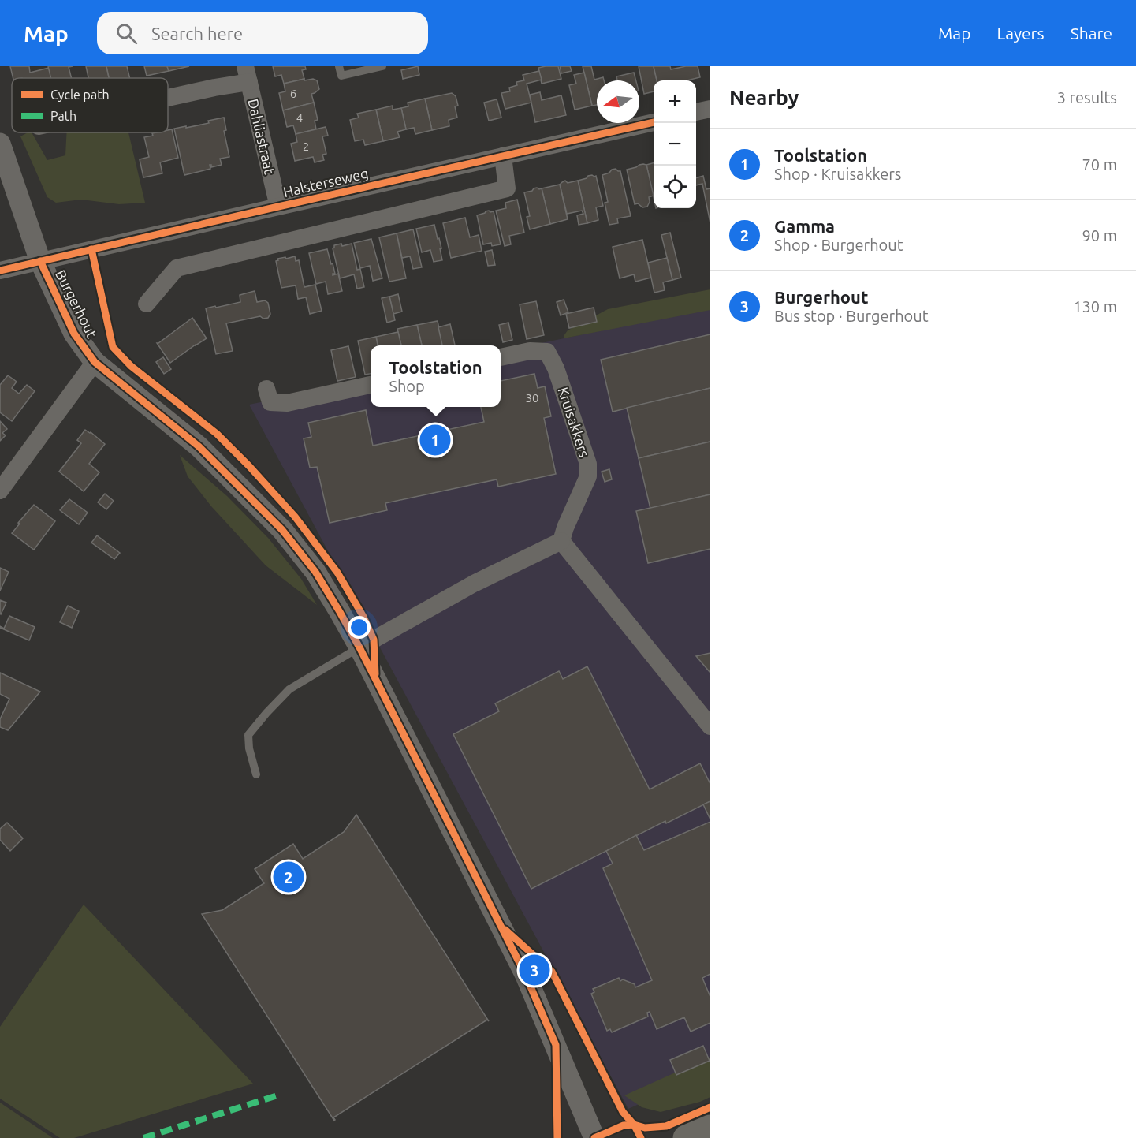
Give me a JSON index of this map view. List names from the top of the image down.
{
  "streets": {
    "street": [
      "Dahliastraat",
      "Halsterseweg",
      "Burgerhout",
      "Kruisakkers"
    ]
  },
  "crossings": [
    ["Dahliastraat", "Halsterseweg"],
    ["Halsterseweg", "Burgerhout"]
  ],
  "house_numbers": [
    "6",
    "4",
    "2",
    "30"
  ],
  "legend": ["Cycle path", "Path"],
  "north": "left",
  "page": {
    "header": "Map",
    "search": "Search here",
    "nav": ["Map", "Layers", "Share"],
    "heading": ["Nearby", "3 results"],
    "map_buttons": ["+", "−"],
    "list": [
      {
        "mark": "1",
        "name": "Toolstation",
        "note": "Shop · Kruisakkers",
        "value": "70 m"
      },
      {
        "mark": "2",
        "name": "Gamma",
        "note": "Shop · Burgerhout",
        "value": "90 m"
      },
      {
        "mark": "3",
        "name": "Burgerhout",
        "note": "Bus stop · Burgerhout",
        "value": "130 m"
      }
    ],
    "popup": ["Toolstation", "Shop"],
    "pins": ["1", "2", "3"]
  }
}
